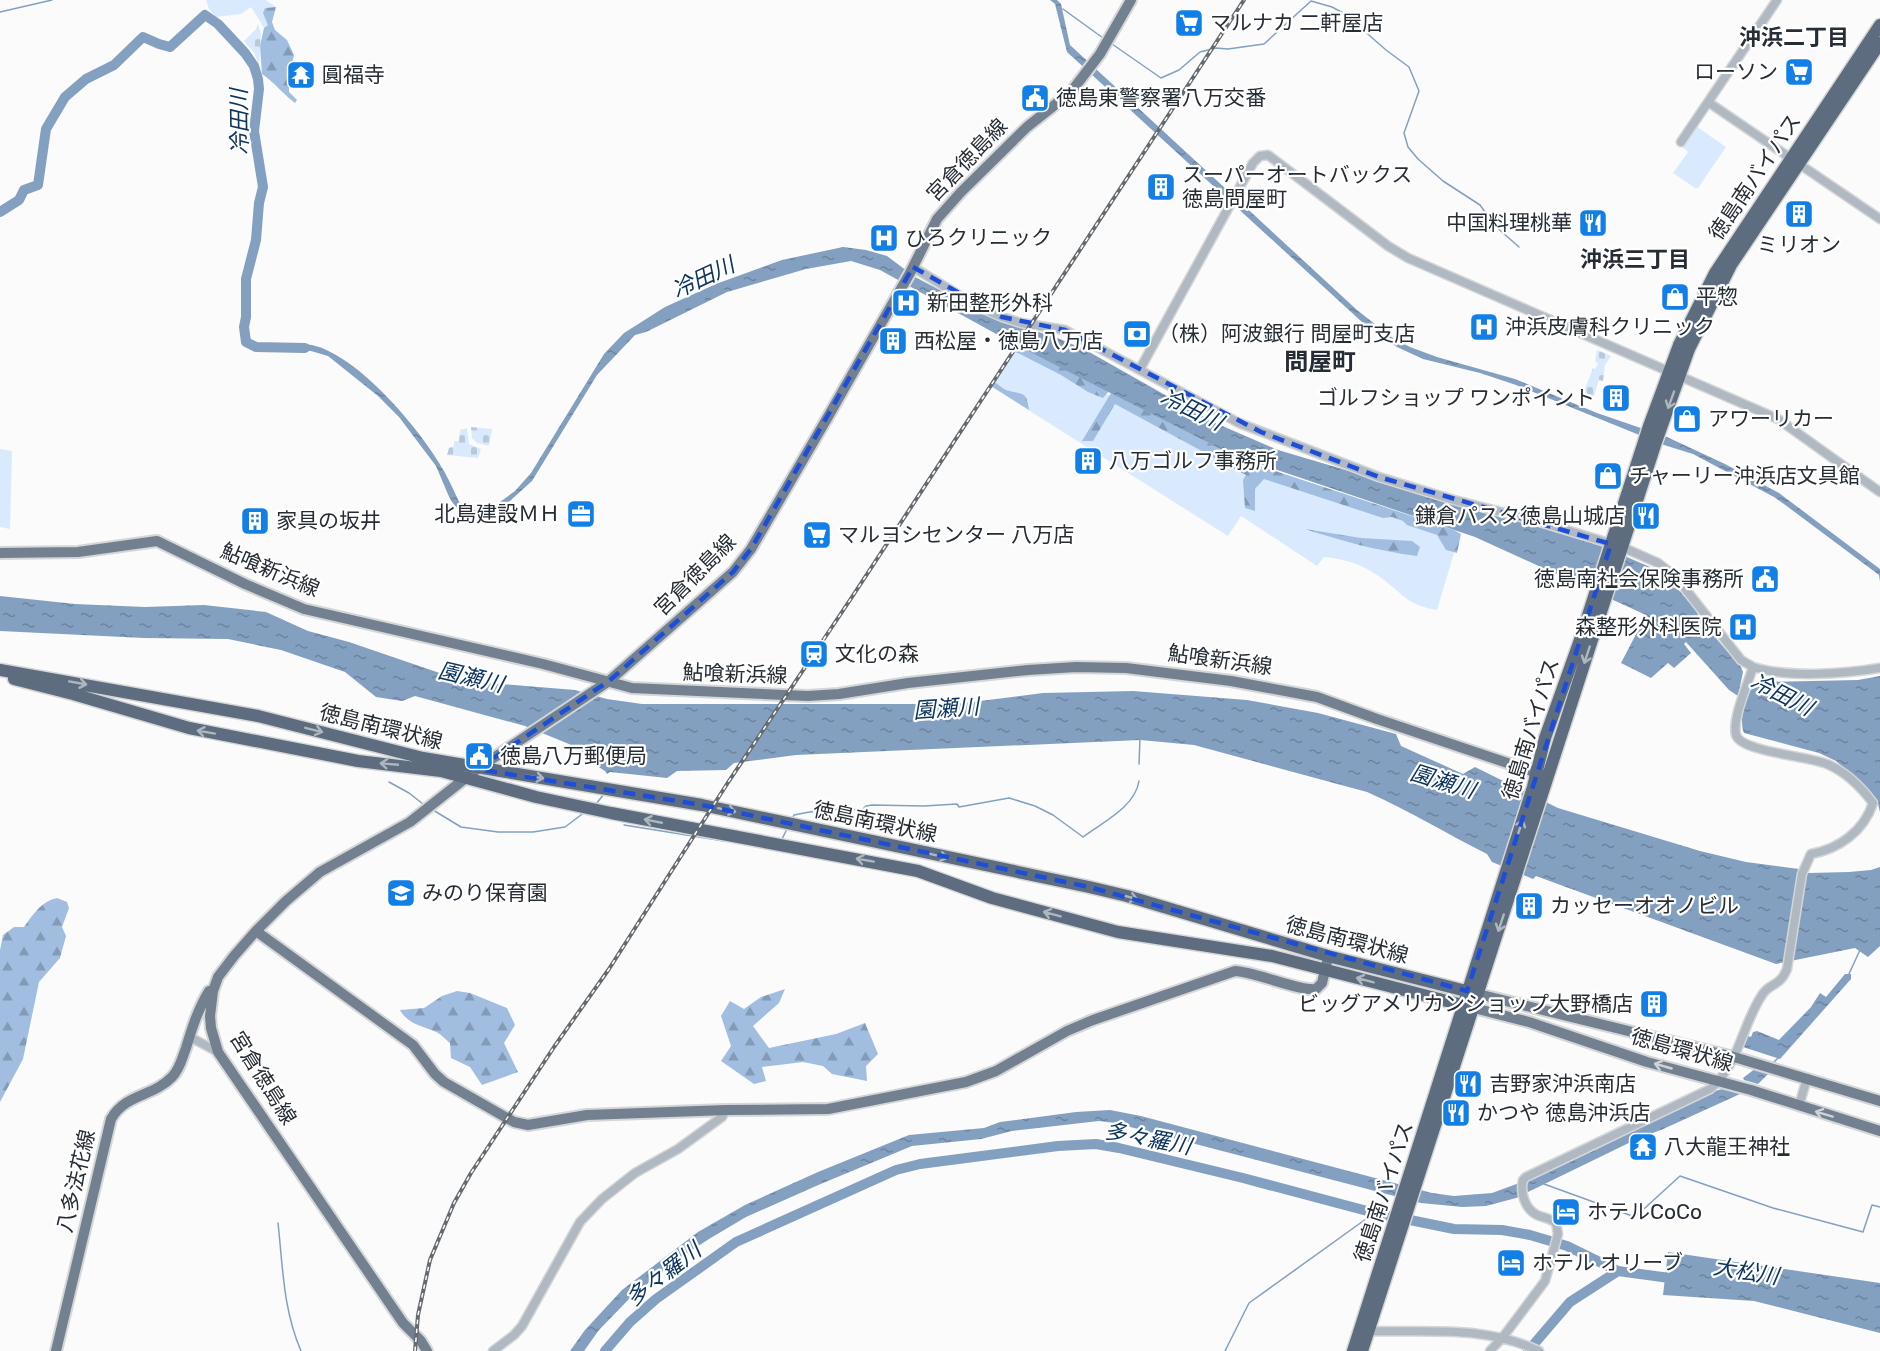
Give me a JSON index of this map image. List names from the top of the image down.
{
  "streets": {
    "highway": ["徳島南バイパス", "徳島南環状線"],
    "main road": [
      "宮倉徳島線",
      "鮎喰新浜線",
      "徳島環状線",
      "八多法花線"
    ]
  },
  "crossings": [
    ["宮倉徳島線", "鮎喰新浜線"],
    ["宮倉徳島線", "徳島南環状線"],
    ["宮倉徳島線", "八多法花線"],
    ["徳島南バイパス", "鮎喰新浜線"],
    ["徳島南バイパス", "徳島南環状線"],
    ["徳島南バイパス", "徳島環状線"],
    ["徳島南環状線", "徳島環状線"]
  ],
  "districts": ["沖浜二丁目", "沖浜三丁目", "問屋町"],
  "water": [
    "冷田川",
    "園瀬川",
    "多々羅川",
    "大松川"
  ],
  "places": {
    "supermarket": ["マルナカ 二軒屋店", "ローソン", "マルヨシセンター 八万店"],
    "temple": ["圓福寺", "八大龍王神社"],
    "public building": ["徳島東警察署八万交番", "徳島南社会保険事務所", "徳島八万郵便局"],
    "building": [
      "スーパーオートバックス 徳島問屋町",
      "ミリオン",
      "西松屋・徳島八万店",
      "ゴルフショップ ワンポイント",
      "八万ゴルフ事務所",
      "家具の坂井",
      "カッセーオオノビル",
      "ビッグアメリカンショップ大野橋店"
    ],
    "restaurant": [
      "中国料理桃華",
      "鎌倉パスタ徳島山城店",
      "吉野家沖浜南店",
      "かつや 徳島沖浜店"
    ],
    "hospital": [
      "ひろクリニック",
      "新田整形外科",
      "沖浜皮膚科クリニック",
      "森整形外科医院"
    ],
    "shop": ["平惣", "アワーリカー", "チャーリー沖浜店文具館"],
    "bank": ["（株）阿波銀行 問屋町支店"],
    "office": ["北島建設ＭＨ"],
    "station": ["文化の森"],
    "school or university": ["みのり保育園"],
    "hotel": ["ホテルCoCo", "ホテル オリーブ"]
  }
}
